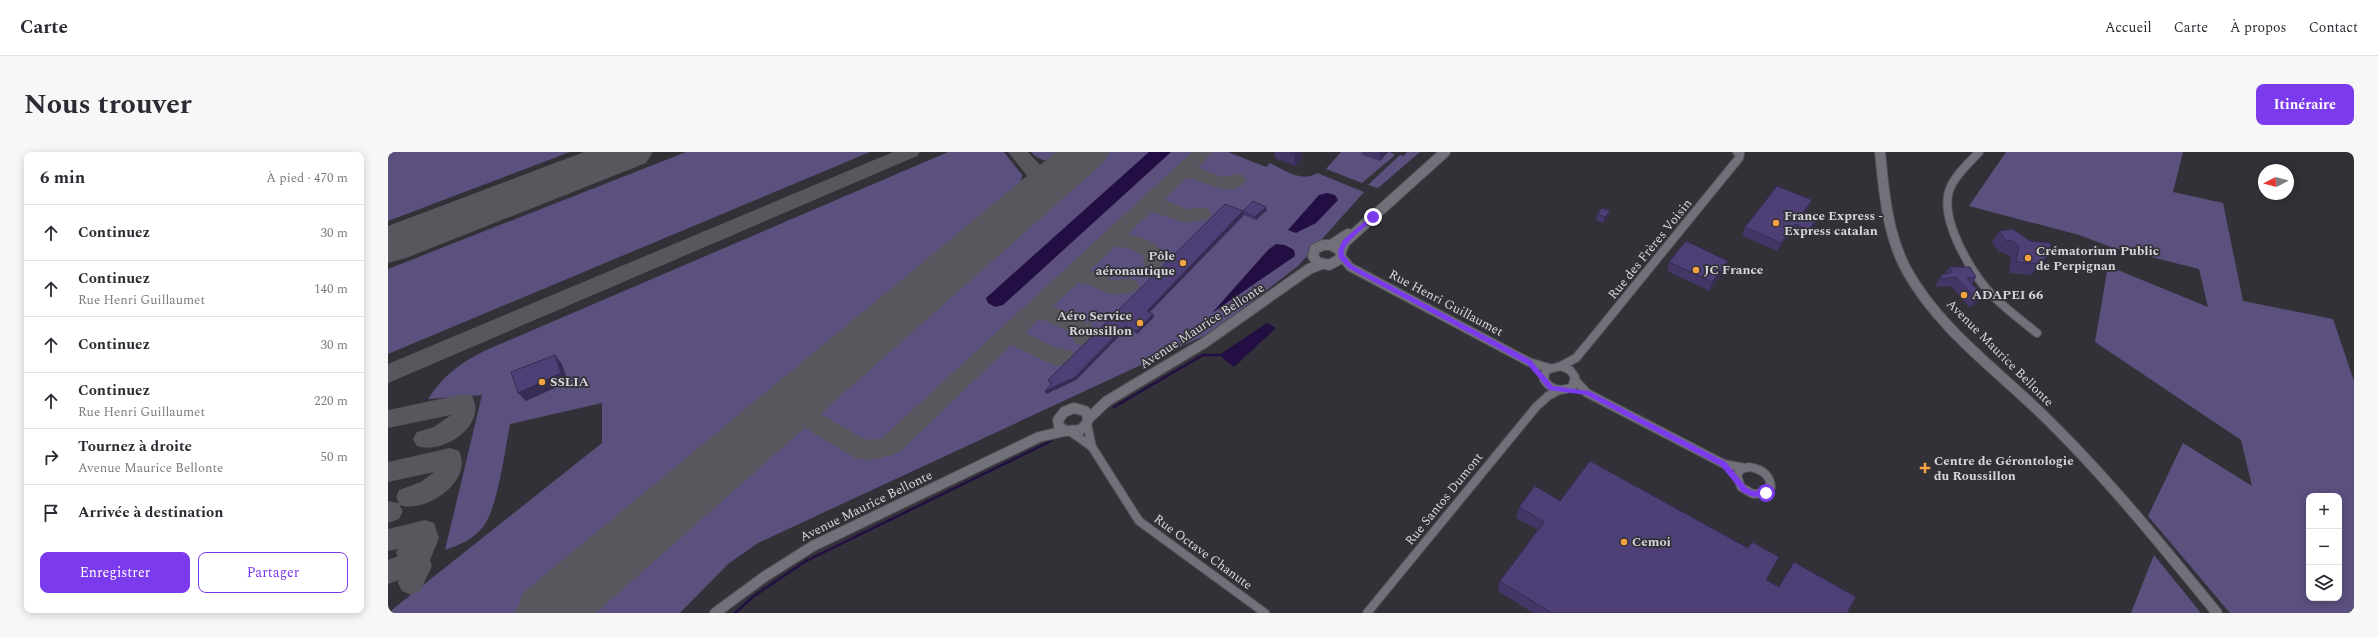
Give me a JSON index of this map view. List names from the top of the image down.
{
  "streets": {
    "street": [
      "Rue des Frères Voisin",
      "Rue Henri Guillaumet",
      "Avenue Maurice Bellonte",
      "Rue Santos Dumont",
      "Rue Octave Chanute"
    ]
  },
  "crossings": [
    ["Rue des Frères Voisin", "Rue Henri Guillaumet"],
    ["Rue des Frères Voisin", "Rue Santos Dumont"],
    ["Rue Henri Guillaumet", "Avenue Maurice Bellonte"],
    ["Rue Henri Guillaumet", "Rue Santos Dumont"],
    ["Avenue Maurice Bellonte", "Rue Octave Chanute"]
  ],
  "places": {
    "other": [
      "France Express - Express catalan",
      "Crématorium Public de Perpignan",
      "Pôle aéronautique",
      "JC France",
      "ADAPEI 66",
      "Aéro Service Roussillon",
      "SSLIA",
      "Cemoi"
    ],
    "health": ["Centre de Gérontologie du Roussillon"]
  },
  "north": "left",
  "page": {
    "header": "Carte",
    "nav": [
      "Accueil",
      "Carte",
      "À propos",
      "Contact"
    ],
    "title": "Nous trouver",
    "buttons": [
      "Itinéraire",
      ["Enregistrer", "Partager"]
    ],
    "heading": ["6 min", "À pied · 470 m"],
    "list": [
      ["Continuez", "30 m"],
      ["Continuez", "Rue Henri Guillaumet", "140 m"],
      ["Continuez", "30 m"],
      ["Continuez", "Rue Henri Guillaumet", "220 m"],
      ["Tournez à droite", "Avenue Maurice Bellonte", "50 m"],
      "Arrivée à destination"
    ],
    "map_buttons": ["+", "−"]
  }
}
